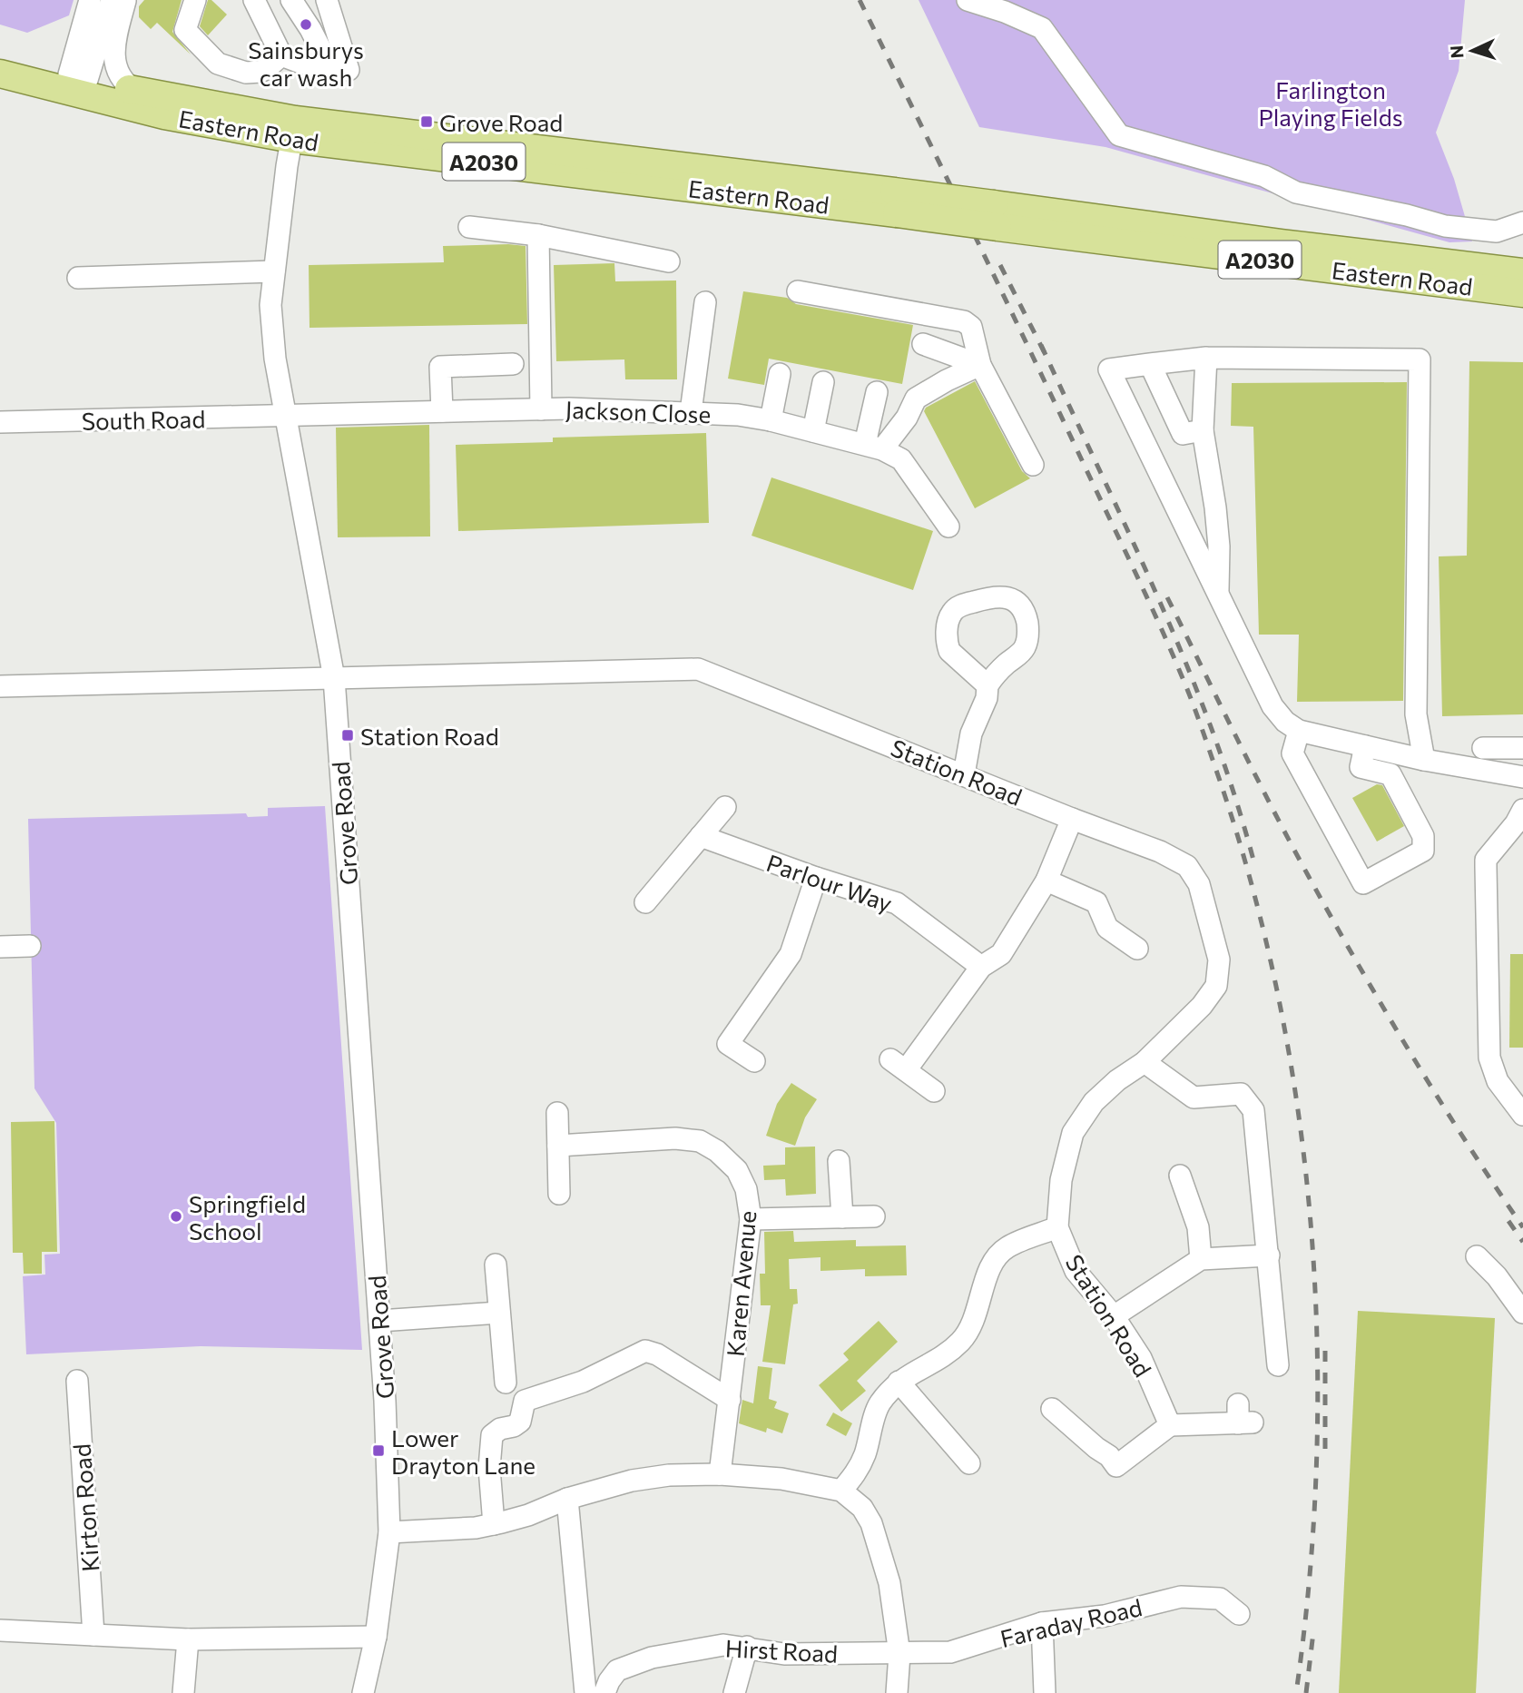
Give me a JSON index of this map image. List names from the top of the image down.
{
  "streets": {
    "main road": ["Eastern Road", "A2030"],
    "street": [
      "Jackson Close",
      "South Road",
      "Station Road",
      "Grove Road",
      "Parlour Way",
      "Karen Avenue",
      "Kirton Road",
      "Faraday Road",
      "Hirst Road"
    ]
  },
  "crossings": [
    ["Eastern Road", "Grove Road"],
    ["Jackson Close", "South Road"],
    ["Jackson Close", "Grove Road"],
    ["South Road", "Grove Road"],
    ["Station Road", "Grove Road"],
    ["Faraday Road", "Hirst Road"]
  ],
  "parks": ["Farlington Playing Fields"],
  "places": {
    "other": ["Sainsburys car wash", "Springfield School"],
    "transit": ["Grove Road", "Station Road", "Lower Drayton Lane"]
  },
  "north": "left"
}
